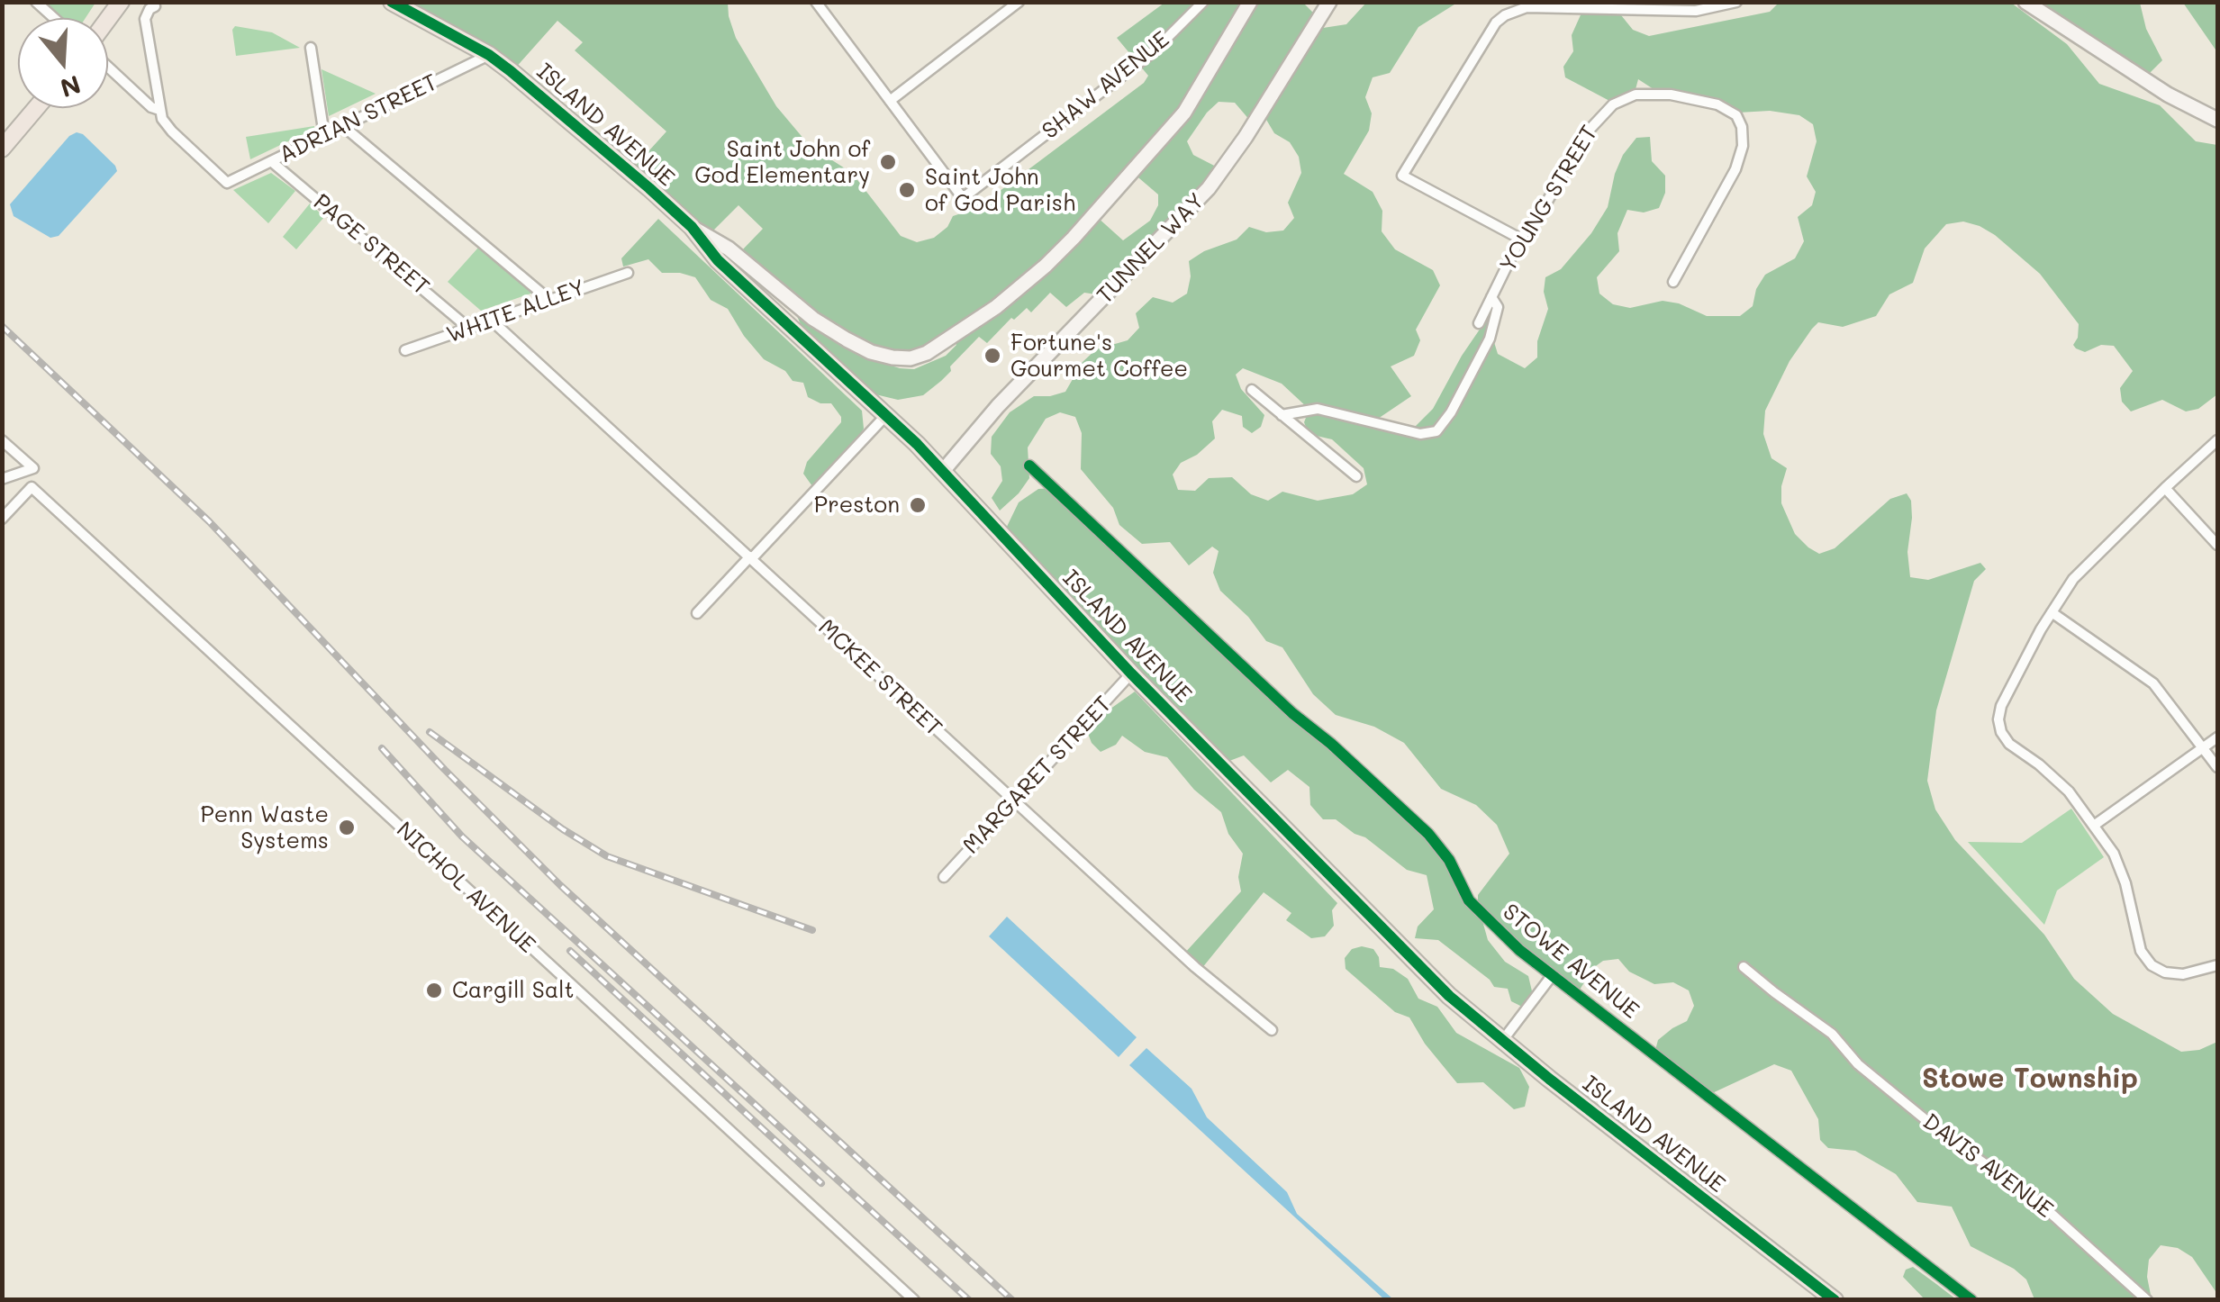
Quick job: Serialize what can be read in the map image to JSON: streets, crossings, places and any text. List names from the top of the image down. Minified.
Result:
{"streets":{"main road":["ISLAND AVENUE"],"street":["SHAW AVENUE","ADRIAN STREET","YOUNG STREET","PAGE STREET","TUNNEL WAY","WHITE ALLEY","MCKEE STREET","MARGARET STREET","NICHOL AVENUE","STOWE AVENUE","DAVIS AVENUE"]},"crossings":[["ADRIAN STREET","ISLAND AVENUE"],["ADRIAN STREET","PAGE STREET"],["ISLAND AVENUE","TUNNEL WAY"],["ISLAND AVENUE","MARGARET STREET"],["PAGE STREET","WHITE ALLEY"],["WHITE ALLEY","MCKEE STREET"],["MCKEE STREET","MARGARET STREET"]],"districts":["Stowe Township"],"places":["Saint John of God Elementary","Saint John of God Parish","Fortune's Gourmet Coffee","Preston","Penn Waste Systems","Cargill Salt"],"north":"bottom"}
